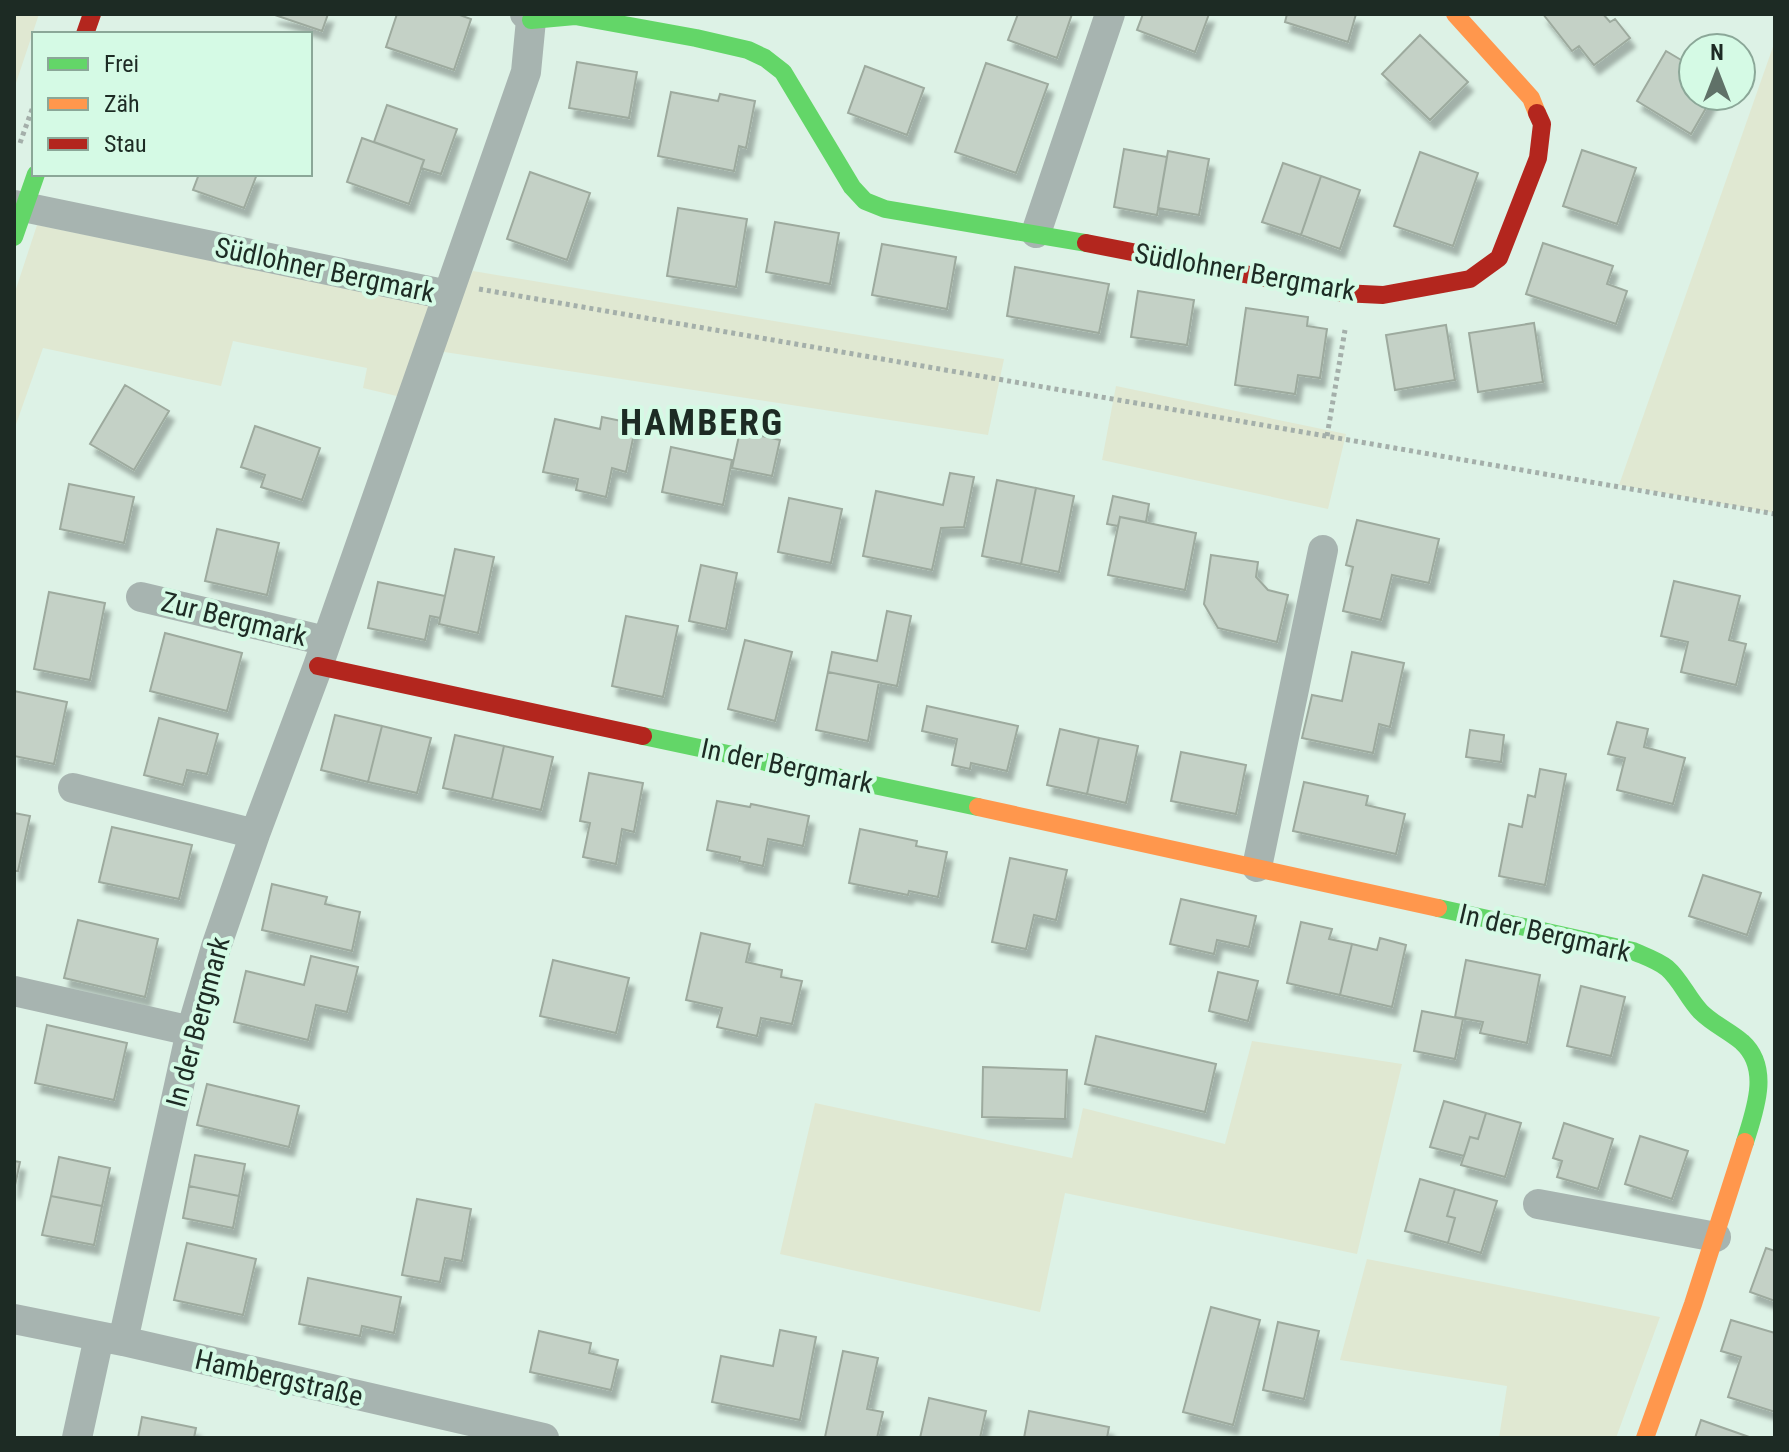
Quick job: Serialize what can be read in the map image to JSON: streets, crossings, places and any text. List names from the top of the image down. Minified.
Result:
{"streets":{"street":["Südlohner Bergmark","Zur Bergmark","In der Bergmark","Hambergstraße"]},"crossings":[["Südlohner Bergmark","In der Bergmark"],["Zur Bergmark","In der Bergmark"],["In der Bergmark","Hambergstraße"]],"districts":["HAMBERG"],"legend":["Frei","Zäh","Stau"],"north":"top"}
